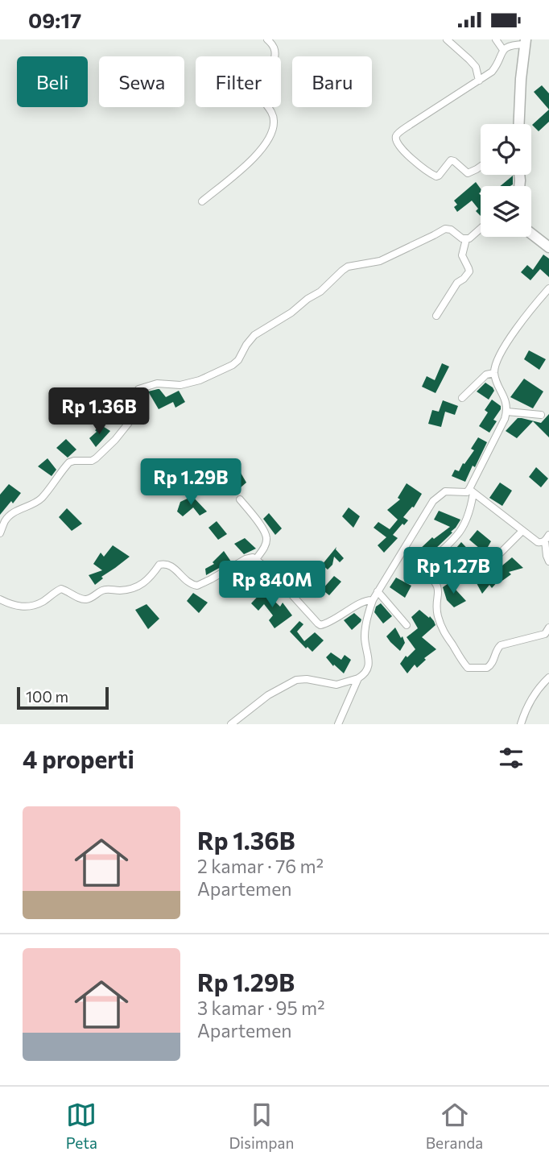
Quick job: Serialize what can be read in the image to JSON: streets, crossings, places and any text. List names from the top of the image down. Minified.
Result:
{"scale_bar":"100 m","page":{"status":"09:17","chip":["Beli","Sewa","Filter","Baru"],"price":["Rp 1.36B","Rp 1.29B","Rp 1.27B","Rp 840M"],"scale":"100 m","heading":"4 properti","list":[{"name":"Rp 1.36B","note":"2 kamar · 76 m² · Apartemen"},{"name":"Rp 1.29B","note":"3 kamar · 95 m² · Apartemen"}],"tabs":["Peta","Disimpan","Beranda"]}}
